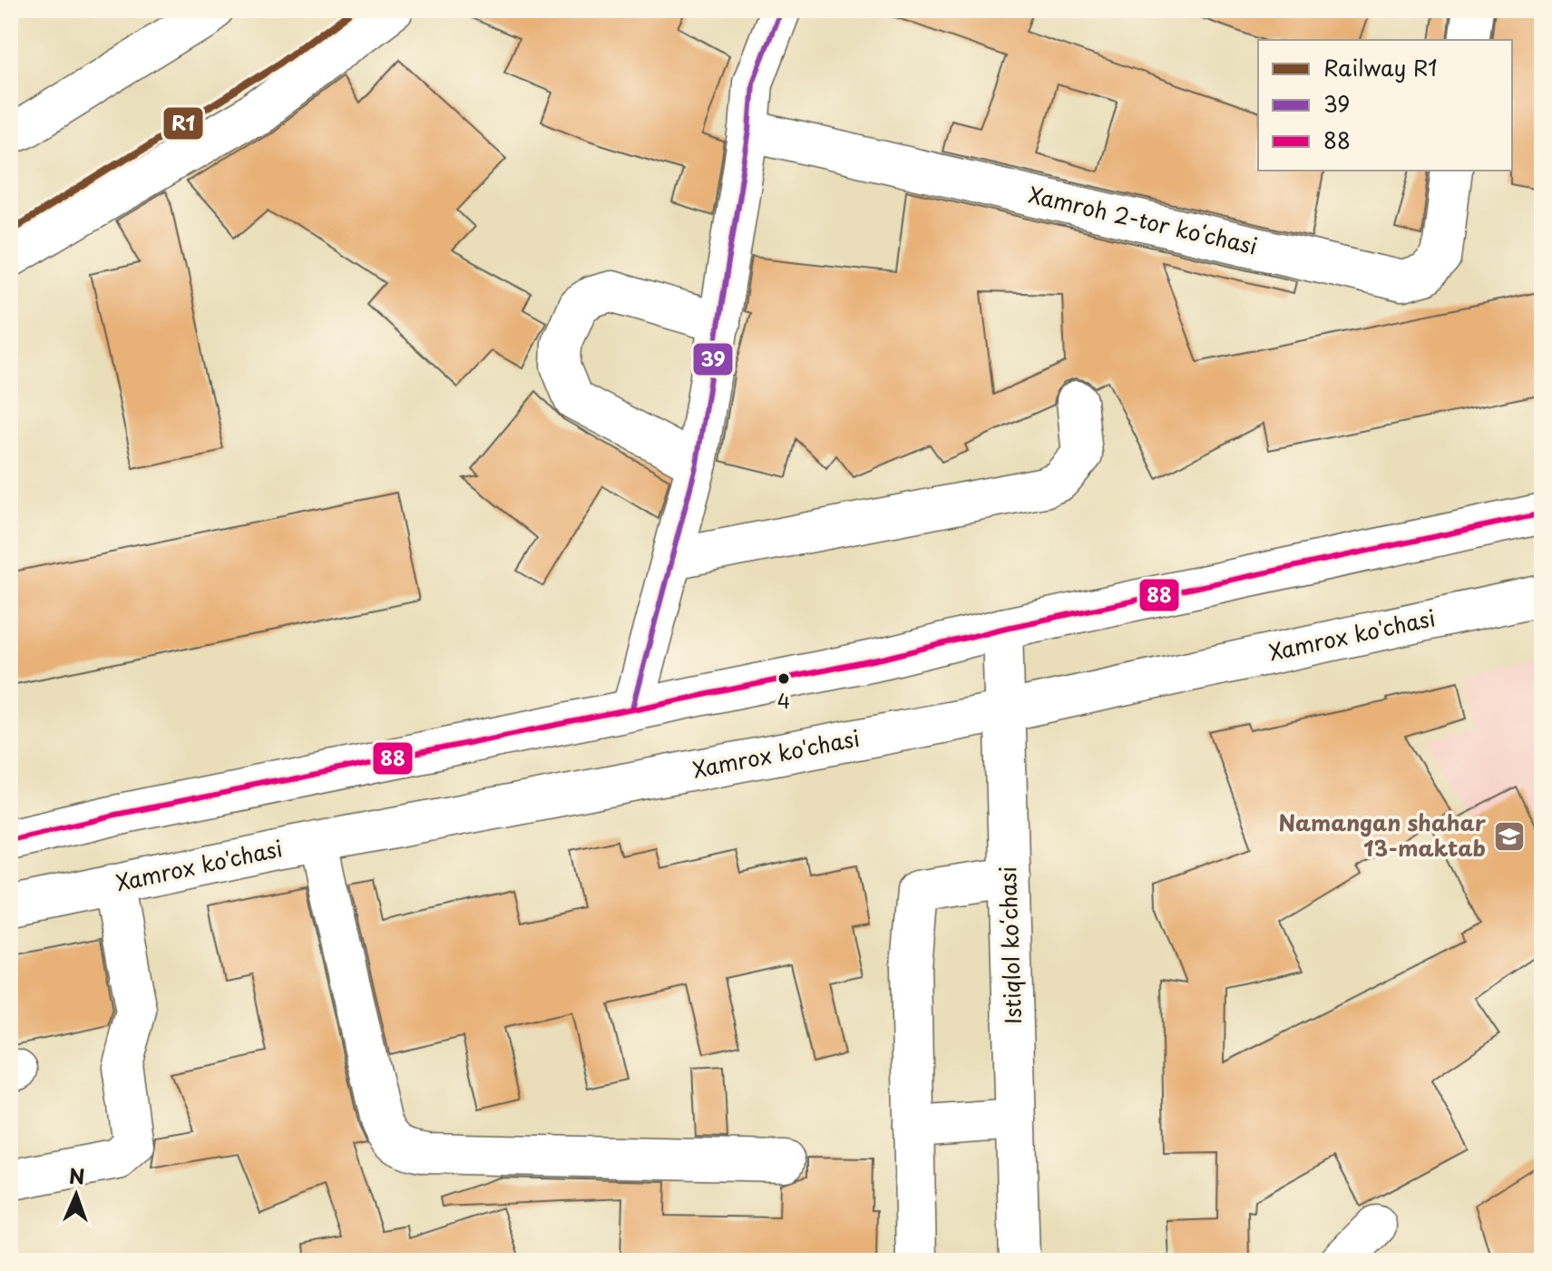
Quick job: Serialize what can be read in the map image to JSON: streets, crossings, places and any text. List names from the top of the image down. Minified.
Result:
{"streets":{"street":["Xamroh 2-tor koʻchasi","Xamrox ko'chasi","Istiqlol koʻchasi"]},"crossings":[["Xamrox ko'chasi","Istiqlol koʻchasi"]],"places":{"other":["4"],"school or university":["Namangan shahar 13-maktab"]},"lines":["rail line R1","transit line 39","transit line 88"],"legend":["Railway R1","39","88"],"north":"top"}
